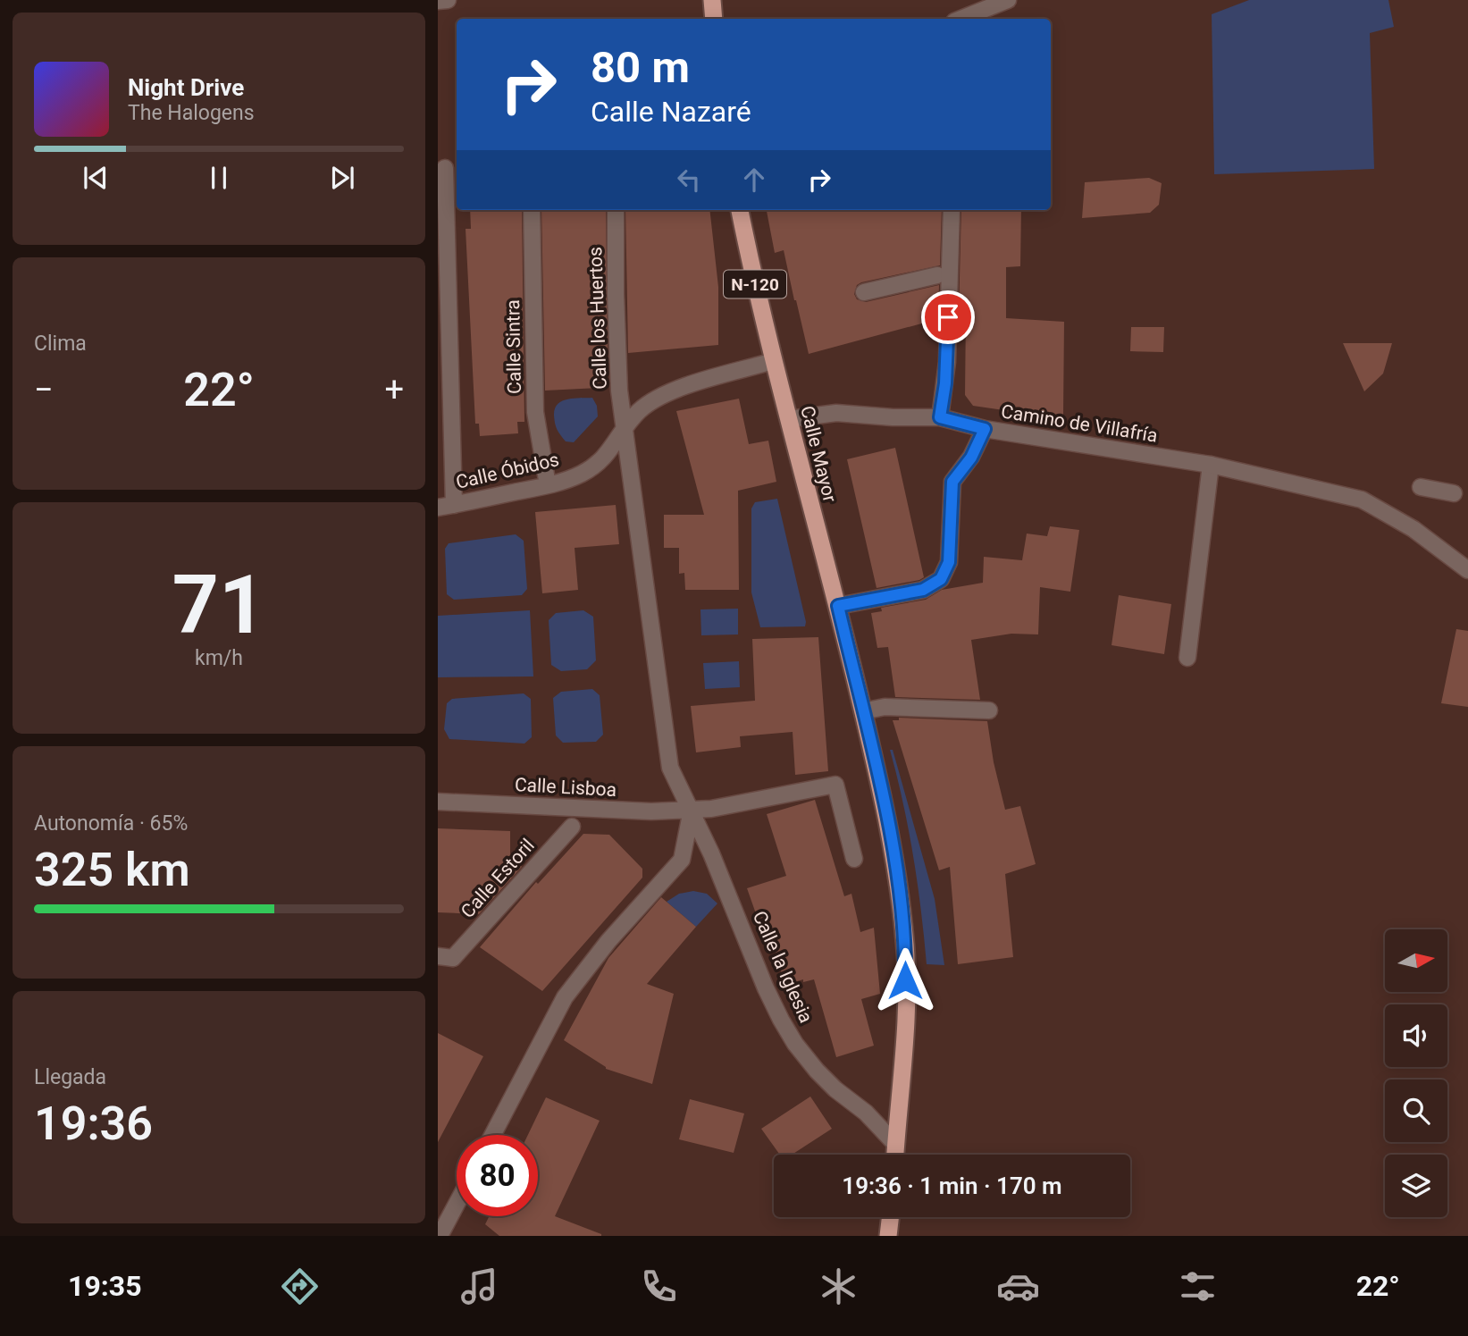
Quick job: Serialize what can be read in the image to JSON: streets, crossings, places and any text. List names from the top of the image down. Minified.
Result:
{"streets":{"highway":["N-120","Calle Mayor"],"street":["Calle los Huertos","Calle Sintra","Camino de Villafría","Calle Óbidos","Calle Lisboa","Calle Estoril","Calle la Iglesia"]},"crossings":[["N-120","Calle Mayor"],["N-120","Calle la Iglesia"],["Calle los Huertos","Calle Óbidos"],["Calle los Huertos","Calle la Iglesia"],["Calle Sintra","Calle Óbidos"],["Camino de Villafría","Calle Mayor"],["Calle Mayor","Calle Óbidos"],["Calle Mayor","Calle la Iglesia"],["Calle Óbidos","Calle la Iglesia"],["Calle Lisboa","Calle la Iglesia"]],"north":"right","page":{"turn":["80 m","Calle Nazaré"],"song":["Night Drive","The Halogens"],"tile":["Clima",["71","km/h"],["Autonomía · 65%","325 km"],["Llegada","19:36"]],"heat":["−","22°","+"],"limit":"80","trip":"19:36 · 1 min · 170 m","tabs":["19:35","22°"]}}
